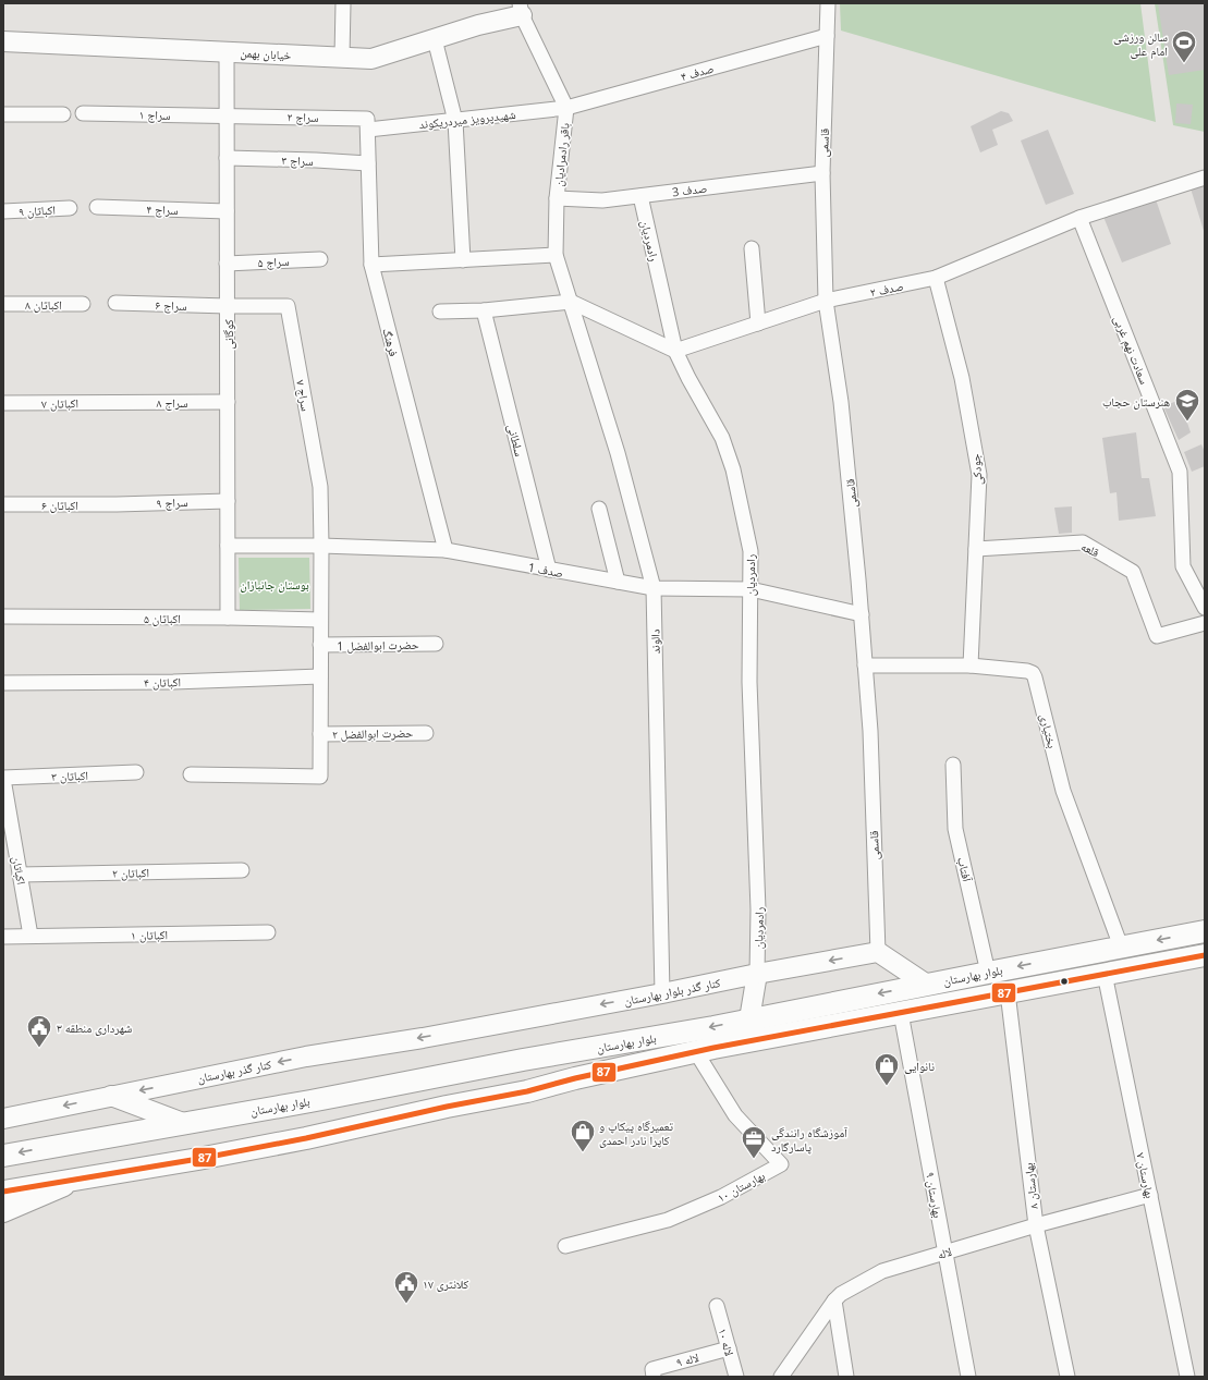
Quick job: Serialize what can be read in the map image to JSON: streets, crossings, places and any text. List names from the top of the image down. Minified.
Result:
{"streets":{"main road":["خیابان بهمن","بلوار بهارستان","کنار گذر بلوار بهارستان","کنار گذر بهارستان"],"street":["صدف ۴","سراج ۱","سراج ۲","شهیدپرویز میردریکوند","قاسمی","باقر رادمرادیان","سراج ۳","صدف 3","سراج ۴","اکباتان ۹","رادمردیان","سراج ۵","صدف ۲","اکباتان ۸","سراج ۶","کوگانی","فرهنگ","سعادت نهم غربی","سراج ۷","سراج ۸","اکباتان ۷","سلطانی","جودکی","سراج ۹","اکباتان ۶","قلعه","صدف 1","اکباتان ۵","دالوند","حضرت ابوالفضل 1","اکباتان ۴","بختیاری","حضرت ابوالفضل ۲","اکباتان ۳","آفتاب","اکباتان","اکباتان ۲","اکباتان ۱","بهارستان ۷","بهارستان ۱۰","بهارستان ۸","بهارستان ۹","لاله","لاله ۱۰","لاله ۹"]},"crossings":[["خیابان بهمن","باقر رادمرادیان"],["خیابان بهمن","کوگانی"],["صدف ۴","شهیدپرویز میردریکوند"],["صدف ۴","قاسمی"],["صدف ۴","باقر رادمرادیان"],["سراج ۱","سراج ۲"],["سراج ۱","کوگانی"],["سراج ۲","شهیدپرویز میردریکوند"],["سراج ۲","کوگانی"],["سراج ۲","فرهنگ"],["شهیدپرویز میردریکوند","باقر رادمرادیان"],["شهیدپرویز میردریکوند","فرهنگ"],["قاسمی","صدف 3"],["قاسمی","صدف ۲"],["قاسمی","صدف 1"],["قاسمی","بختیاری"],["قاسمی","کنار گذر بلوار بهارستان"],["باقر رادمرادیان","صدف 3"],["باقر رادمرادیان","دالوند"],["سراج ۳","کوگانی"],["سراج ۳","فرهنگ"],["صدف 3","رادمردیان"],["سراج ۴","کوگانی"],["رادمردیان","صدف ۲"],["رادمردیان","صدف 1"],["رادمردیان","کنار گذر بلوار بهارستان"],["سراج ۵","کوگانی"],["صدف ۲","سعادت نهم غربی"],["صدف ۲","جودکی"],["سراج ۶","کوگانی"],["سراج ۶","سراج ۷"],["کوگانی","سراج ۷"],["کوگانی","سراج ۸"],["کوگانی","سراج ۹"],["کوگانی","صدف 1"],["کوگانی","اکباتان ۵"],["فرهنگ","صدف 1"],["سراج ۷","صدف 1"],["سراج ۸","اکباتان ۷"],["سلطانی","صدف 1"],["جودکی","قلعه"],["جودکی","بختیاری"],["سراج ۹","اکباتان ۶"],["صدف 1","دالوند"],["دالوند","کنار گذر بلوار بهارستان"],["بختیاری","بلوار بهارستان"],["اکباتان ۳","اکباتان"],["آفتاب","بلوار بهارستان"],["اکباتان","اکباتان ۲"],["اکباتان","اکباتان ۱"],["بلوار بهارستان","بهارستان ۷"],["بلوار بهارستان","بهارستان ۱۰"],["بلوار بهارستان","بهارستان ۸"],["بلوار بهارستان","بهارستان ۹"],["کنار گذر بلوار بهارستان","کنار گذر بهارستان"],["بهارستان ۷","لاله"],["بهارستان ۸","لاله"],["بهارستان ۹","لاله"],["لاله ۱۰","لاله ۹"]],"one_way":["کنار گذر بلوار بهارستان","کنار گذر بهارستان"],"parks":["بوستان جانبازان"],"places":{"sports":["سالن ورزشی امام علی"],"school or university":["هنرستان حجاب"],"public building":["شهرداری منطقه ۳","کلانتری ۱۷"],"shop":["نانوایی","تعمیرگاه پیکاپ و کاپرا نادر احمدی"],"office":["آموزشگاه رانندگی پاسارگارد"]},"lines":["transit line 87"]}
